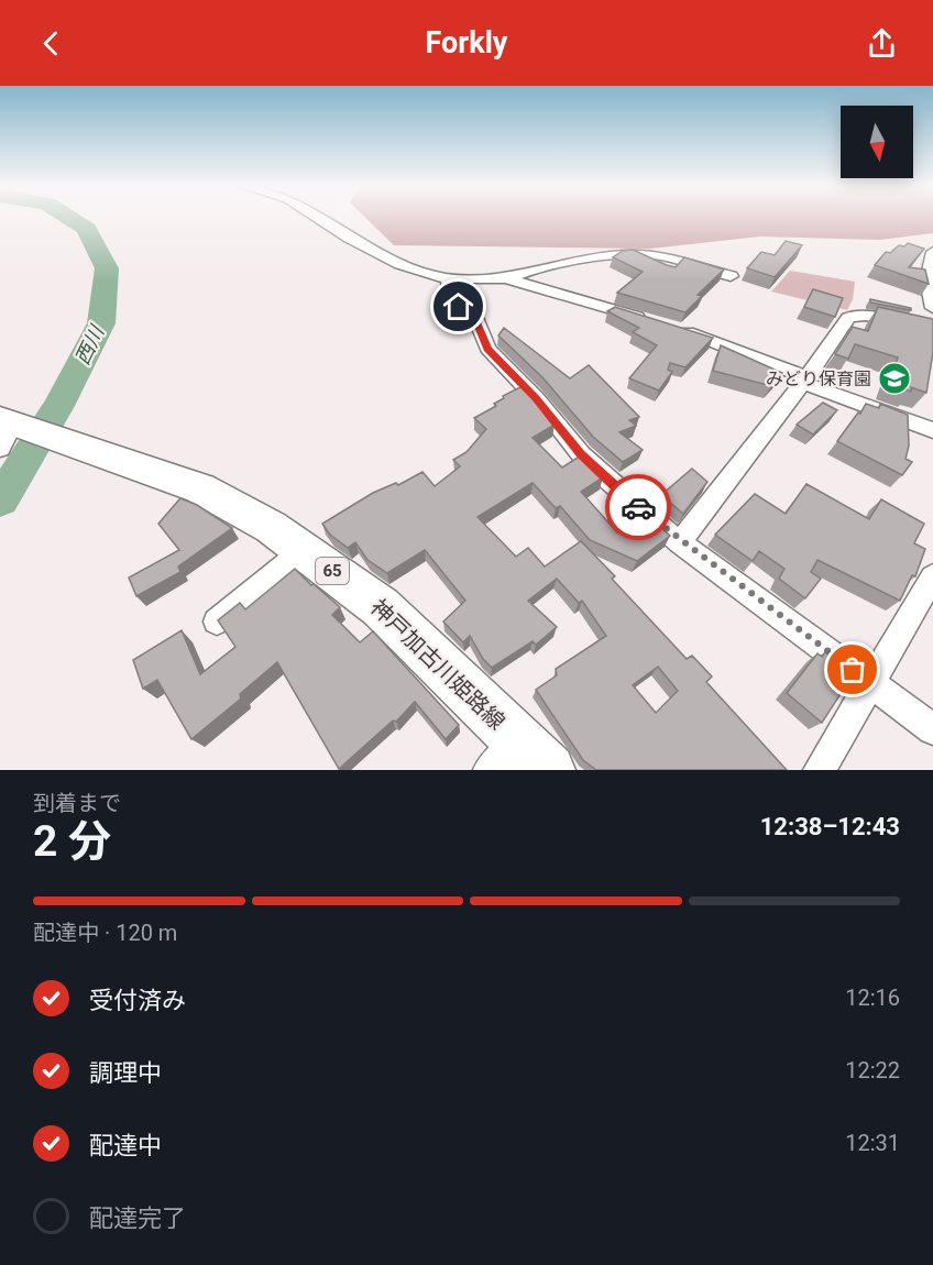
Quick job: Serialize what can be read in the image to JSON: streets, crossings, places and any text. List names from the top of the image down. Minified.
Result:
{"streets":{"main road":["65","神戸加古川姫路線"]},"water":["西川"],"places":{"school or university":["みどり保育園"]},"north":"bottom","page":{"header":"Forkly","heading":["2 分","到着まで","12:38–12:43"],"bar":"配達中 · 120 m","list":[["受付済み","12:16"],["調理中","12:22"],["配達中","12:31"],"配達完了"]}}
